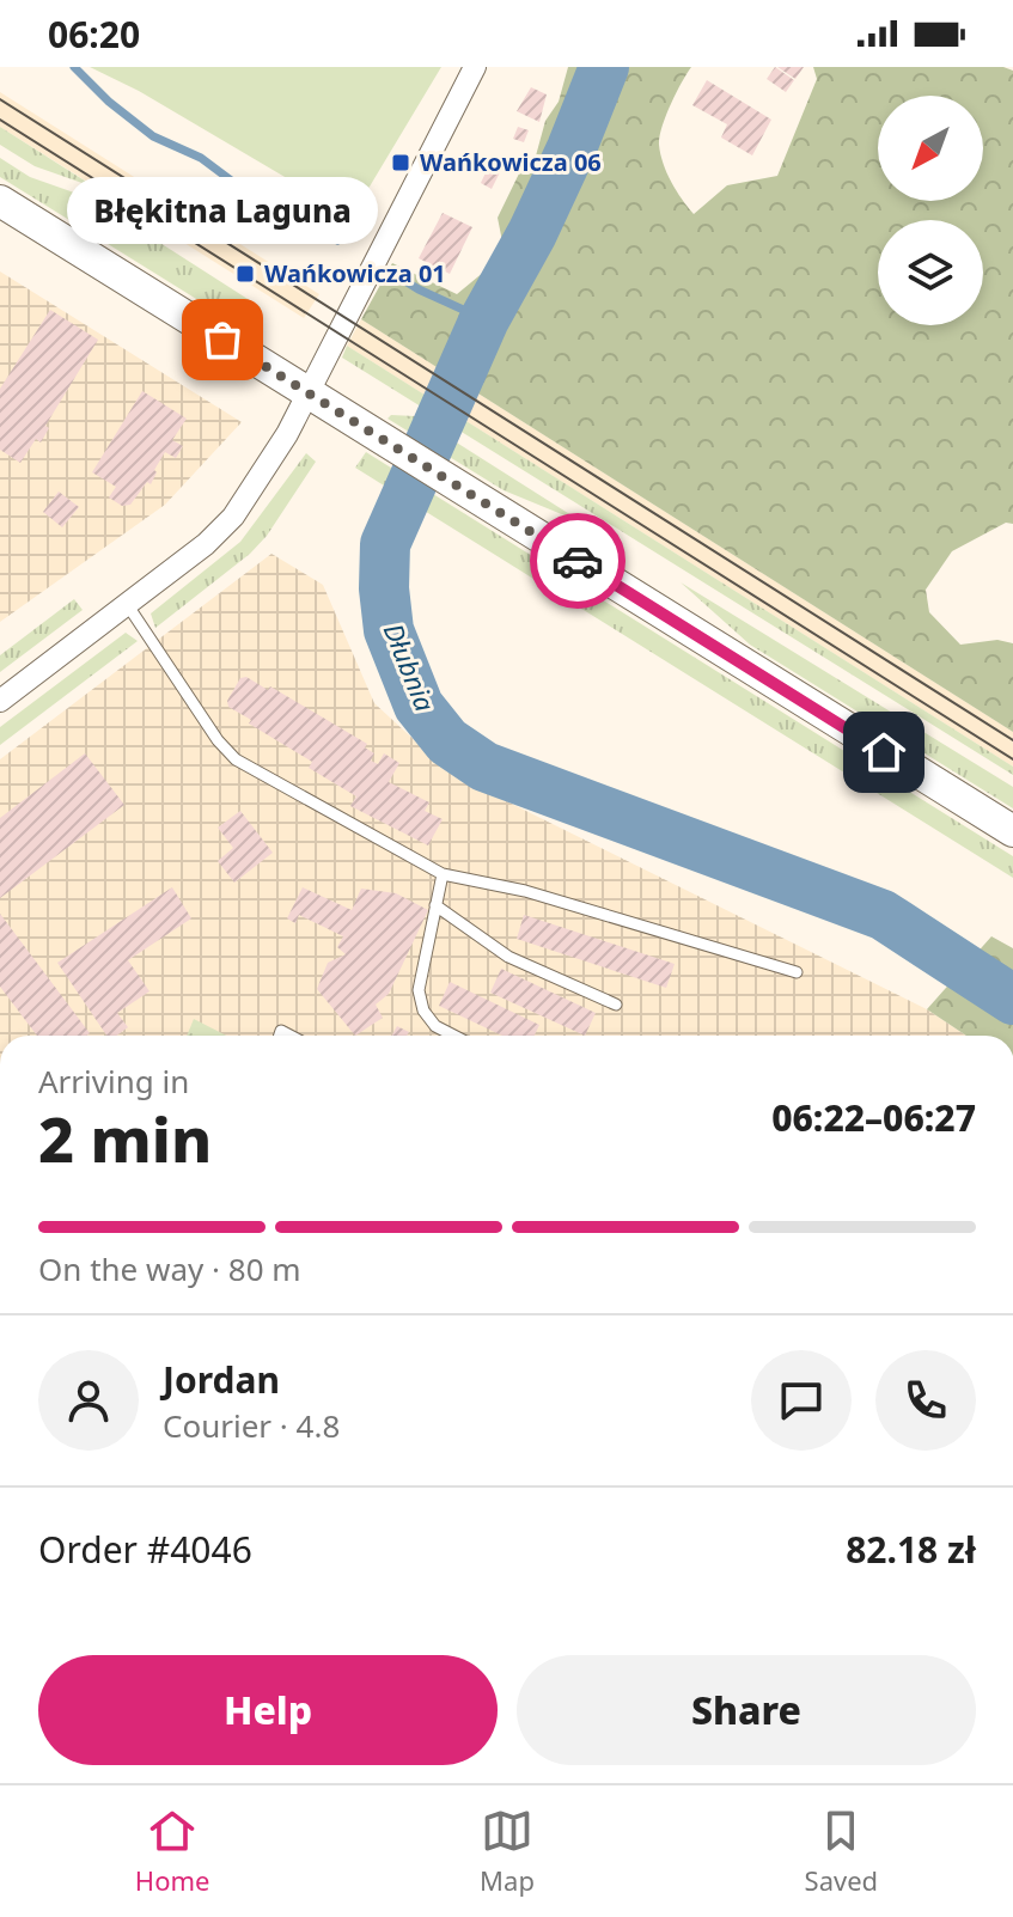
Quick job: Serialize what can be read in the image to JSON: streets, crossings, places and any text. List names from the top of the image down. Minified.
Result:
{"water":["Dłubnia"],"places":{"transit":["Wańkowicza 06","Wańkowicza 01"],"other":["Błękitna Laguna"]},"north":"bottom left","page":{"status":"06:20","bubble":"Błękitna Laguna","heading":["2 min","Arriving in","06:22–06:27"],"panel":["Jordan","Courier · 4.8","Order #4046","82.18 zł"],"bar":"On the way · 80 m","buttons":["Help","Share"],"tabs":["Home","Map","Saved"]}}
